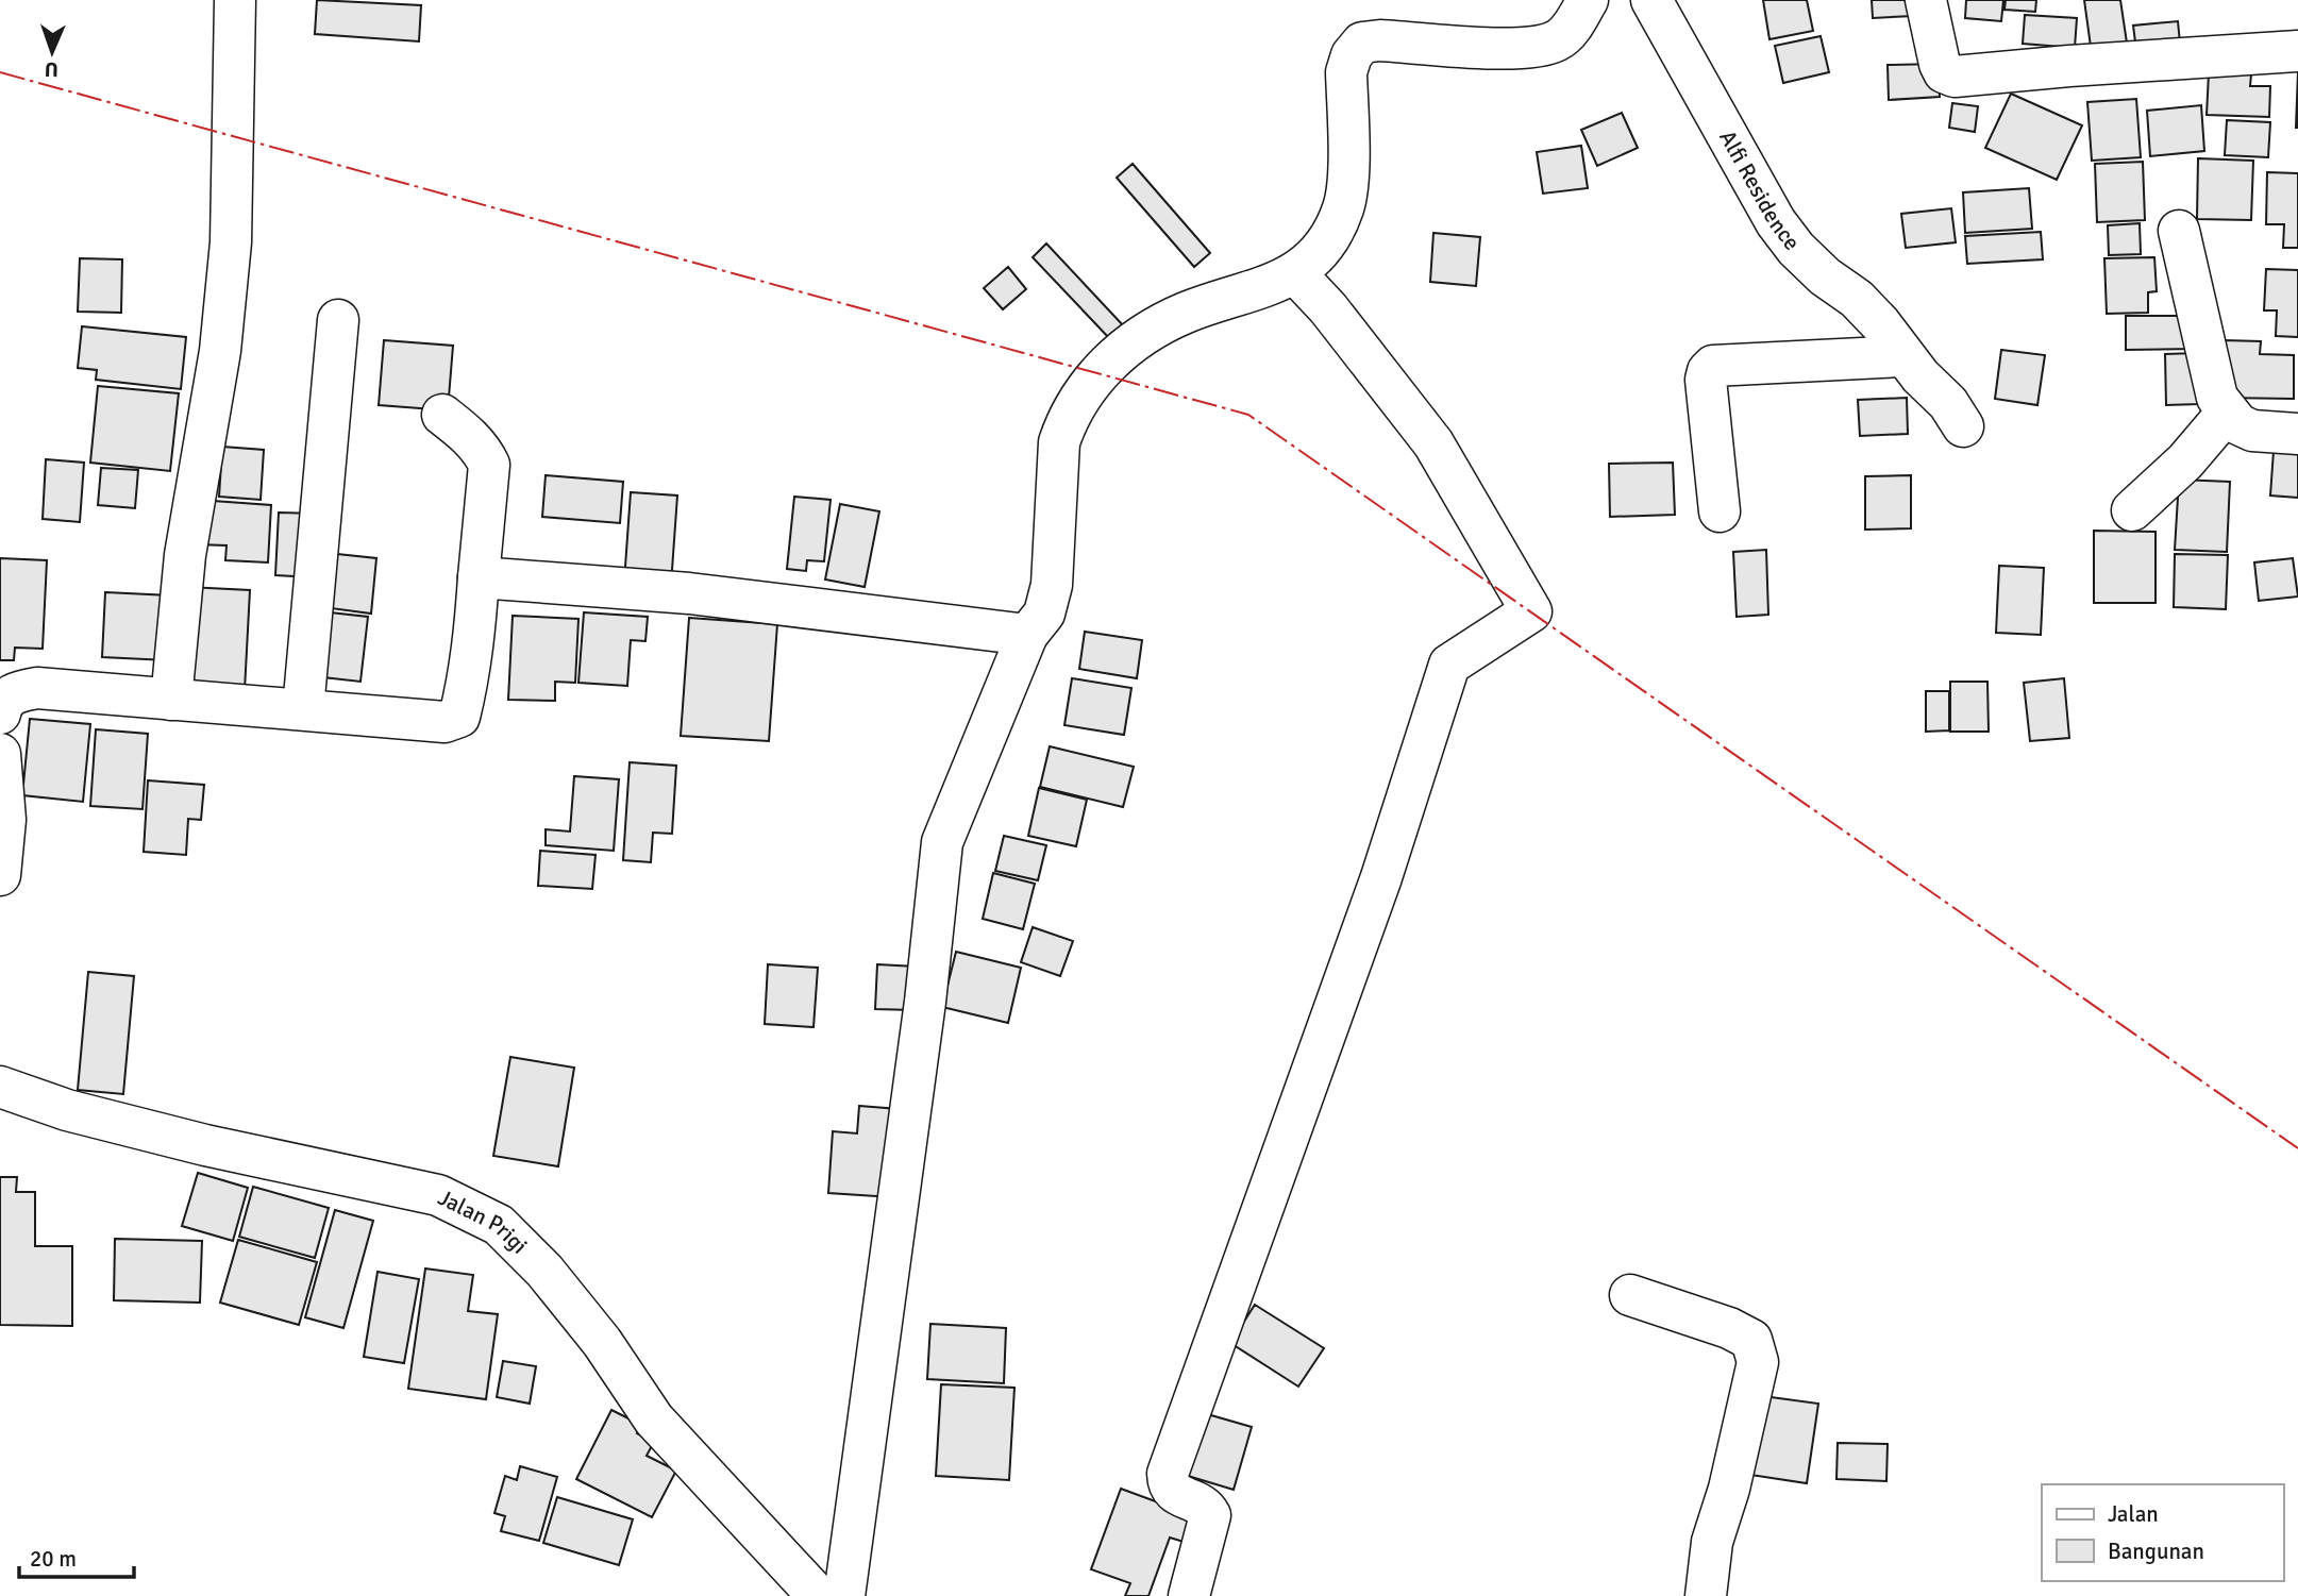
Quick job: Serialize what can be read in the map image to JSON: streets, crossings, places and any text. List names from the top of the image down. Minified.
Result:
{"streets":{"street":["Alfi Residence","Jalan Prigi"]},"legend":["Jalan","Bangunan"],"scale_bar":"20 m","north":"bottom"}
